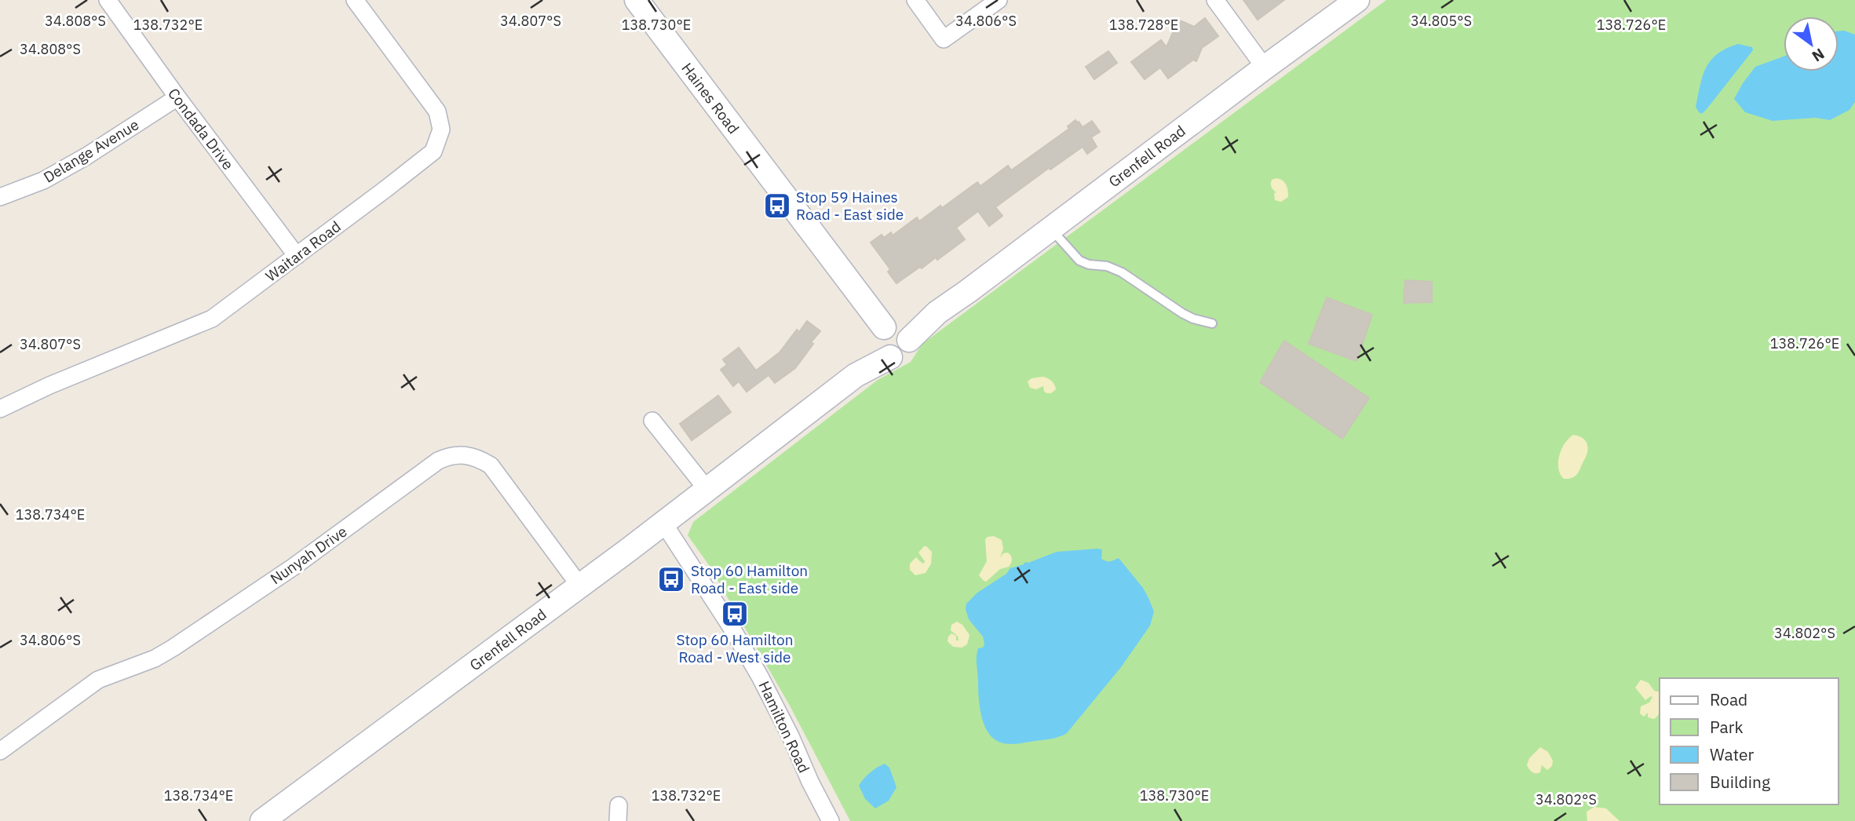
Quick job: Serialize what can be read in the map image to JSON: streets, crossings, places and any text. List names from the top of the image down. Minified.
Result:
{"streets":{"main road":["Haines Road","Grenfell Road"],"street":["Condada Drive","Delange Avenue","Waitara Road","Nunyah Drive","Hamilton Road"]},"crossings":[["Haines Road","Grenfell Road"],["Condada Drive","Delange Avenue"],["Condada Drive","Waitara Road"],["Grenfell Road","Nunyah Drive"],["Grenfell Road","Hamilton Road"]],"places":{"bus stop":["Stop 59 Haines Road - East side","Stop 60 Hamilton Road - East side","Stop 60 Hamilton Road - West side"]},"legend":["Road","Park","Water","Building"],"north":"bottom right","coordinates":["34.805°S","34.808°S","34.807°S","34.806°S","138.732°E","138.730°E","138.728°E","138.726°E","138.734°E","34.802°S"]}
